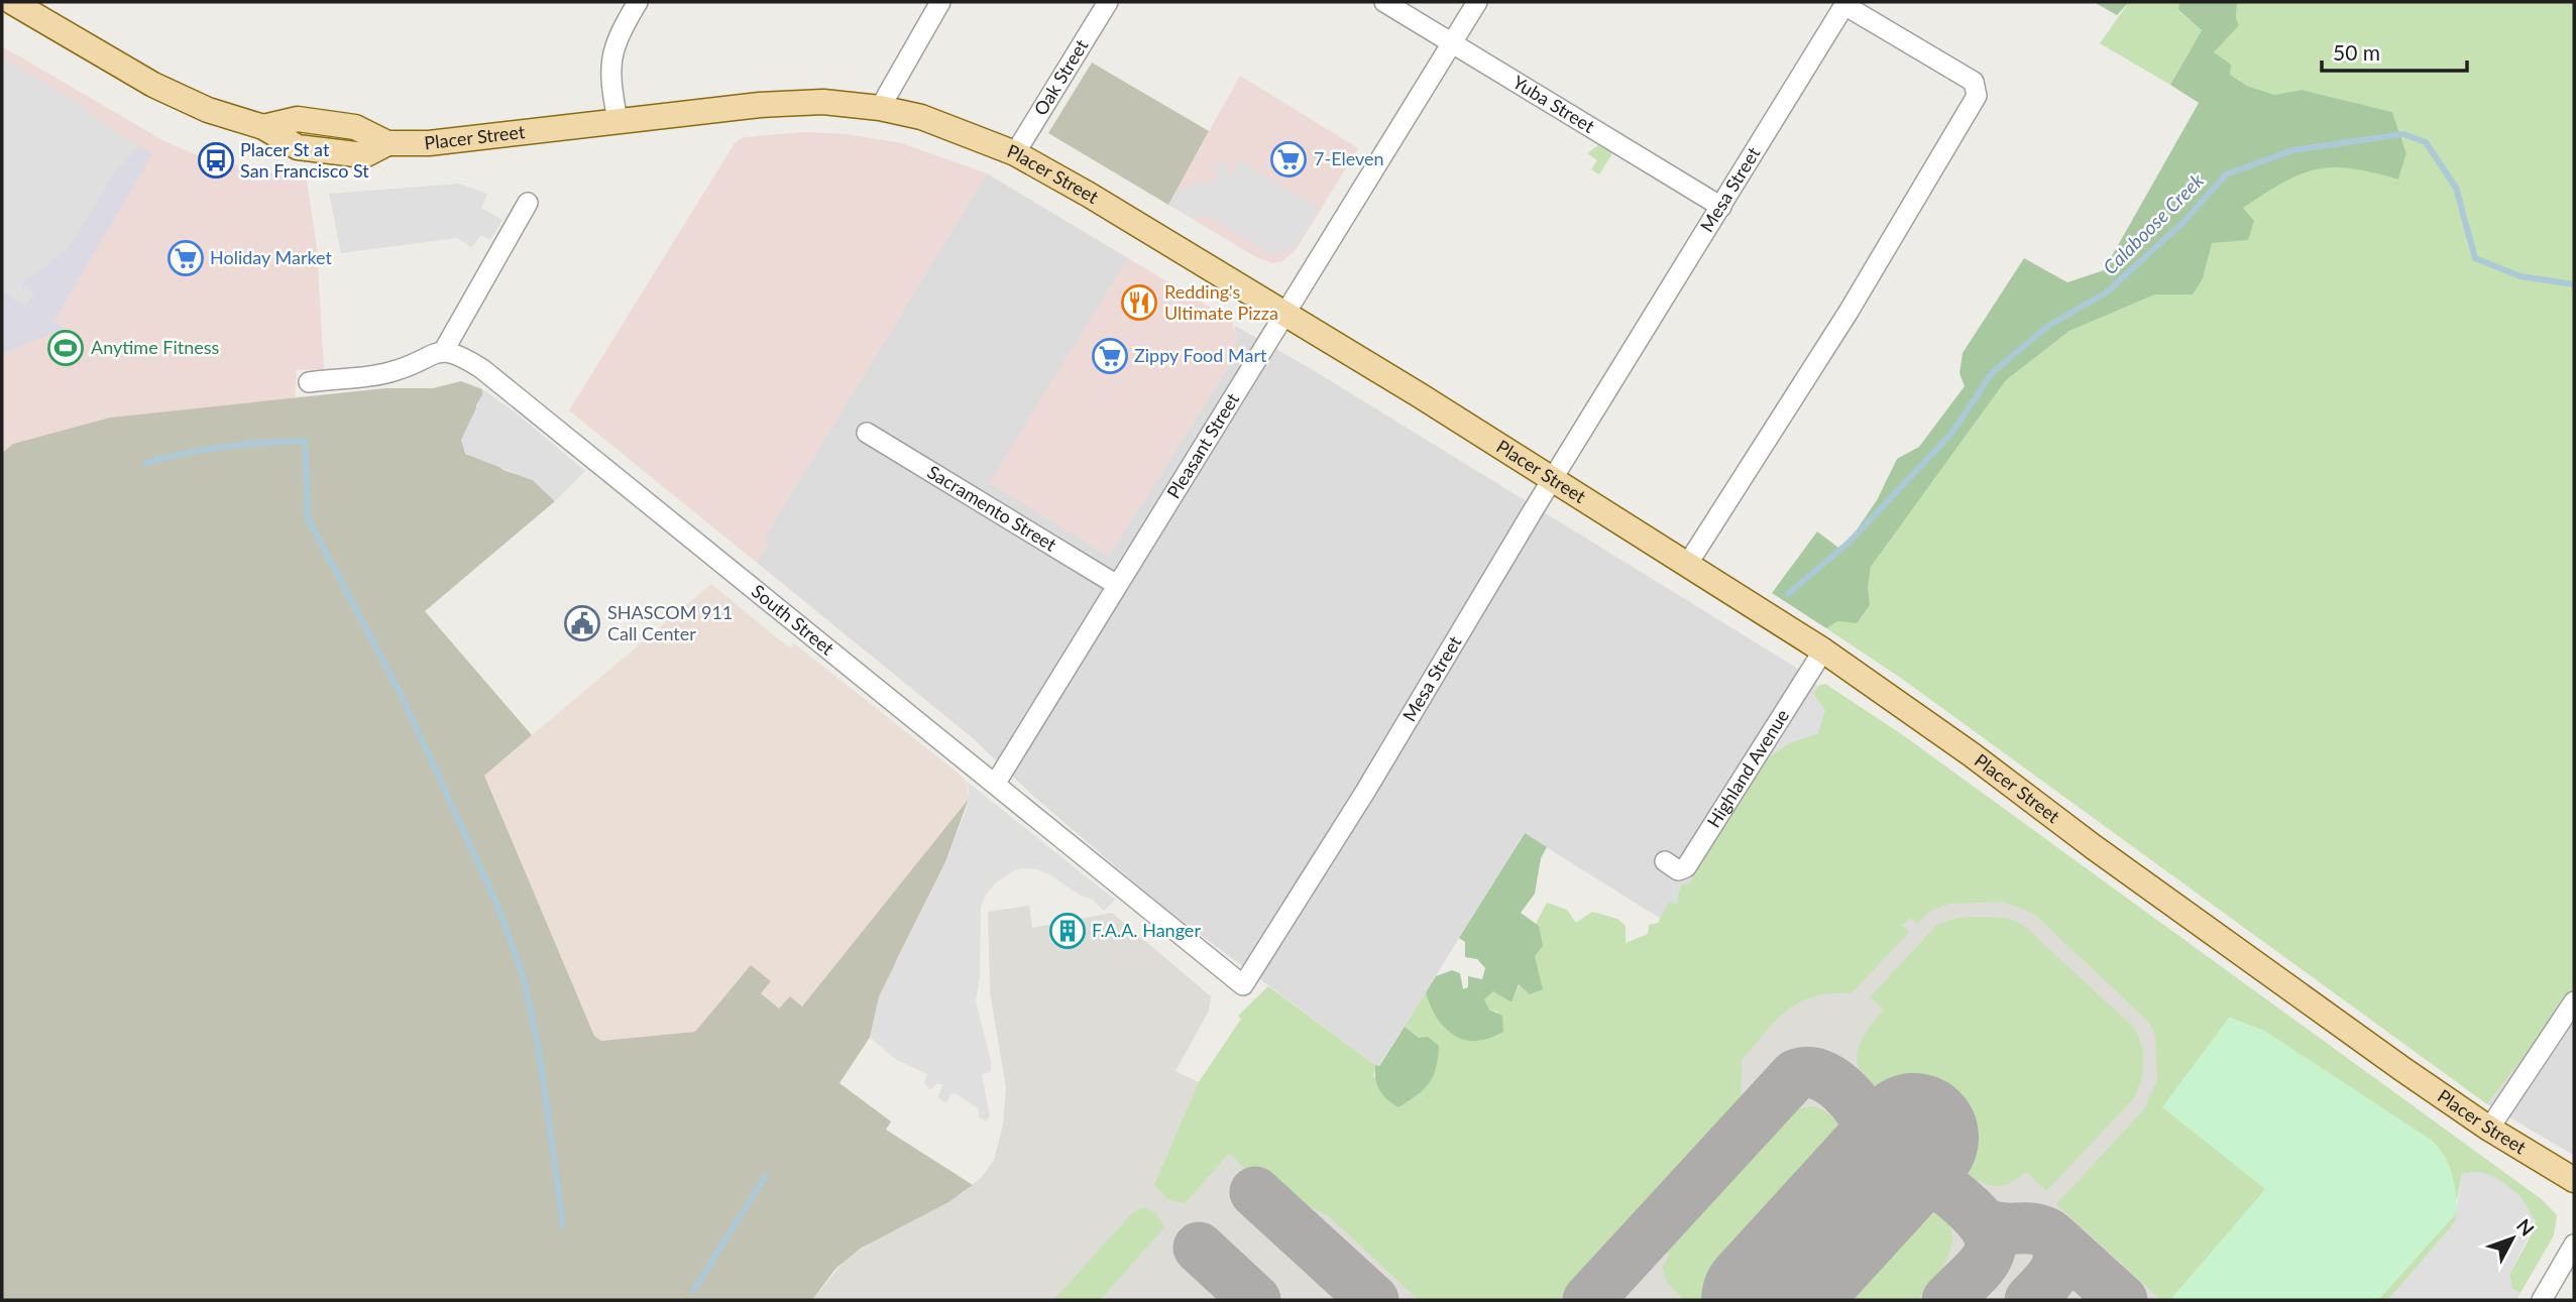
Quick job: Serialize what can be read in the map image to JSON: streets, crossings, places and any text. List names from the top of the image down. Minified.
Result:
{"streets":{"main road":["Placer Street"],"street":["Oak Street","Yuba Street","Mesa Street","Pleasant Street","Sacramento Street","South Street","Highland Avenue"]},"crossings":[["Oak Street","Placer Street"],["Yuba Street","Mesa Street"],["Yuba Street","Pleasant Street"],["Placer Street","Mesa Street"],["Placer Street","Pleasant Street"],["Placer Street","Highland Avenue"],["Mesa Street","South Street"],["Pleasant Street","Sacramento Street"],["Pleasant Street","South Street"]],"water":["Calaboose Creek"],"places":{"supermarket":["7-Eleven","Holiday Market","Zippy Food Mart"],"bus stop":["Placer St at San Francisco St"],"restaurant":["Redding's Ultimate Pizza"],"sports":["Anytime Fitness"],"public building":["SHASCOM 911 Call Center"],"building":["F.A.A. Hanger"]},"scale_bar":"50 m","north":"top right"}
